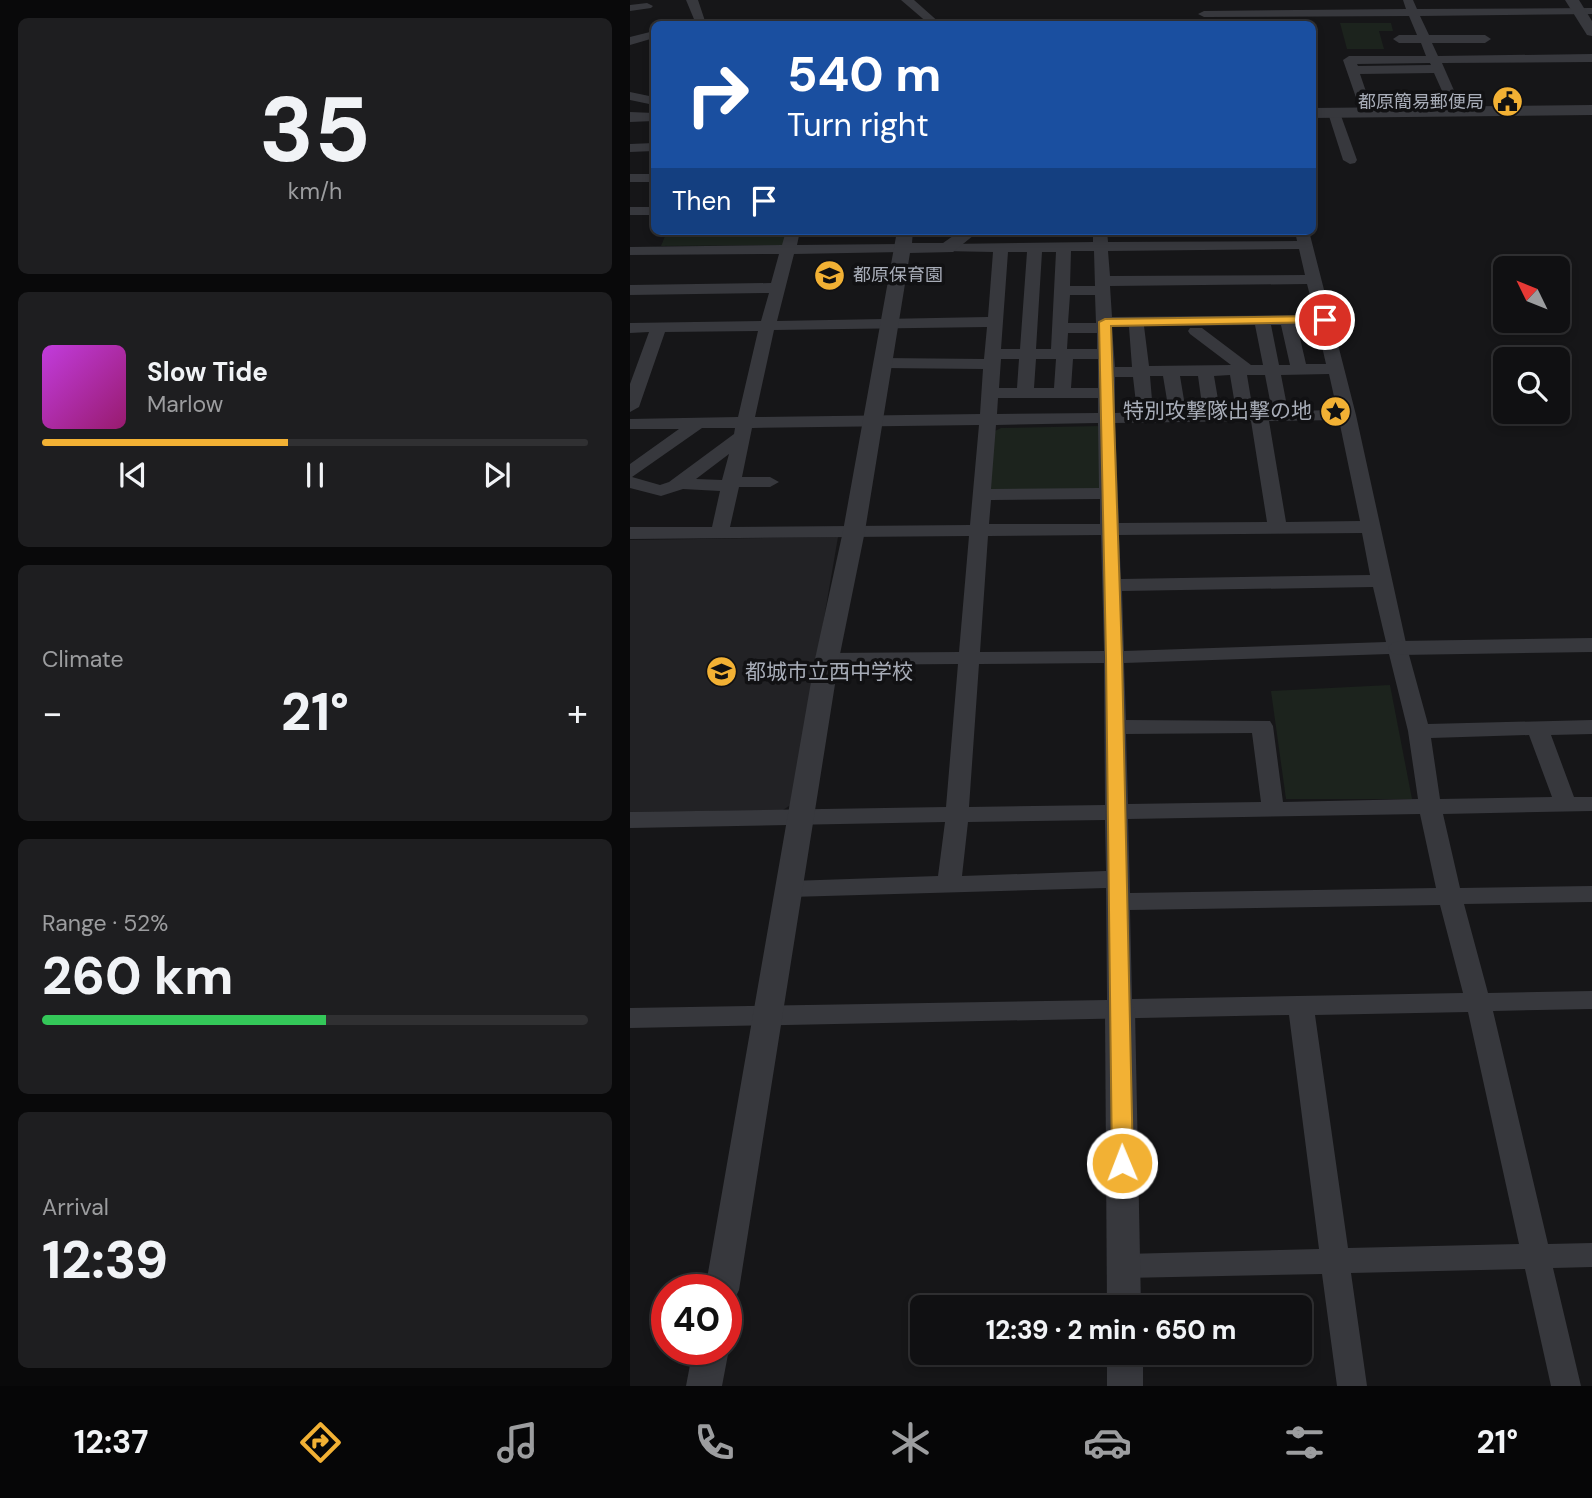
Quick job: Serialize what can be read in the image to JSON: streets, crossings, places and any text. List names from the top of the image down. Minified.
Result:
{"places":{"public building":["都原簡易郵便局"],"school or university":["都原保育園","都城市立西中学校"],"place":["特別攻撃隊出撃の地"]},"north":"top left","page":{"tile":[["35","km/h"],"Climate",["Range · 52%","260 km"],["Arrival","12:39"]],"turn":["540 m","Turn right"],"then":"Then","song":["Slow Tide","Marlow"],"heat":["−","21°","+"],"limit":"40","trip":"12:39 · 2 min · 650 m","tabs":["12:37","21°"]}}
